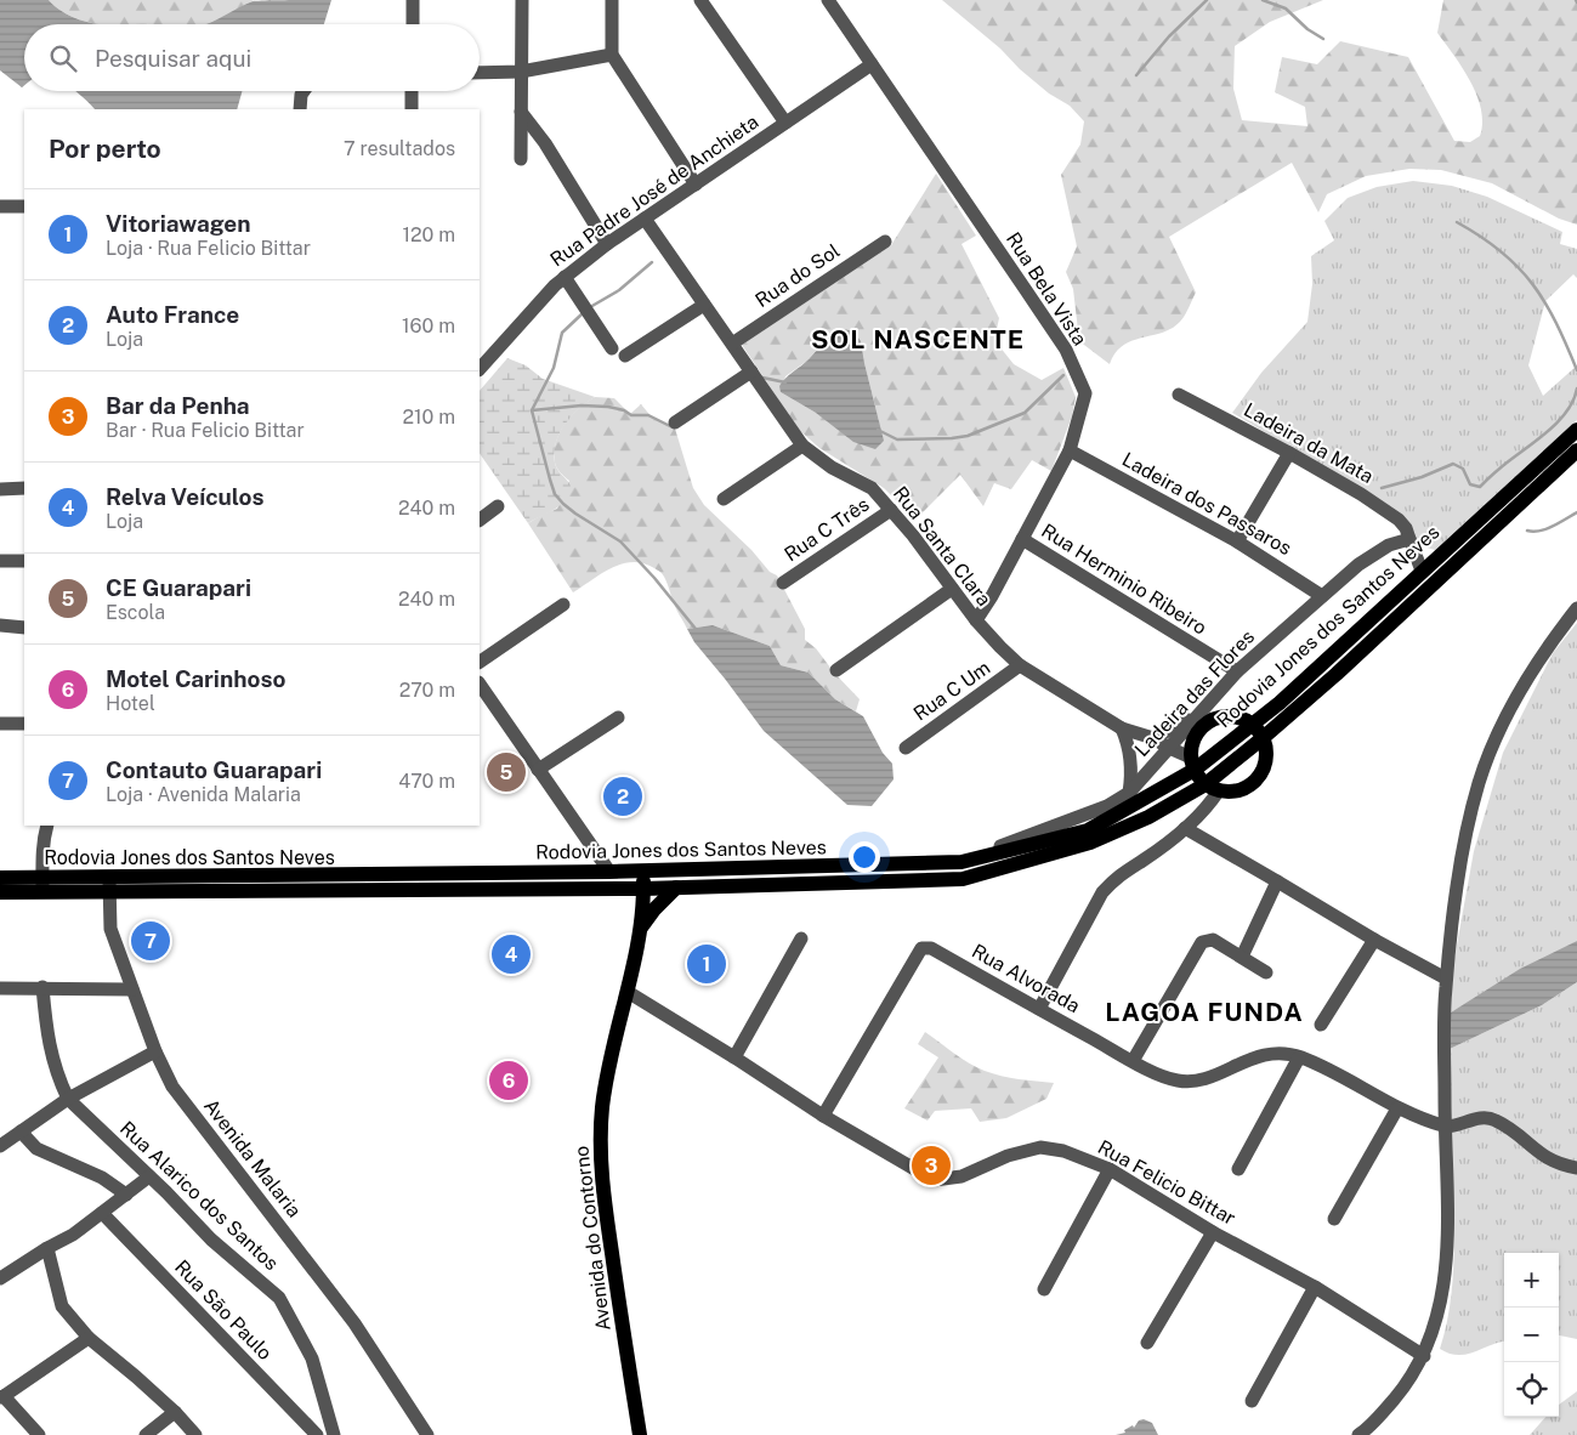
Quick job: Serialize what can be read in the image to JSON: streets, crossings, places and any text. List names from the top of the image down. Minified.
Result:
{"streets":{"main road":["Rodovia Jones dos Santos Neves","Avenida do Contorno"],"street":["Rua Padre José de Anchieta","Rua do Sol","Rua Bela Vista","Ladeira da Mata","Ladeira dos Passaros","Rua C Três","Rua Santa Clara","Rua Herminio Ribeiro","Rua C Um","Ladeira das Flores","Rua Alvorada","Avenida Malaria","Rua Felicio Bittar","Rua Alarico dos Santos","Rua São Paulo"]},"crossings":[["Rua Padre José de Anchieta","Rua Bela Vista"],["Rua Padre José de Anchieta","Rua Santa Clara"],["Rua do Sol","Rua Santa Clara"],["Rua Bela Vista","Ladeira dos Passaros"],["Rua Bela Vista","Rua Santa Clara"],["Rua Bela Vista","Rua Herminio Ribeiro"],["Ladeira da Mata","Ladeira das Flores"],["Ladeira dos Passaros","Ladeira das Flores"],["Rua C Três","Rua Santa Clara"],["Rua Santa Clara","Rodovia Jones dos Santos Neves"],["Rua Santa Clara","Rua C Um"],["Rua Santa Clara","Ladeira das Flores"],["Rua Herminio Ribeiro","Ladeira das Flores"],["Rodovia Jones dos Santos Neves","Ladeira das Flores"],["Rodovia Jones dos Santos Neves","Avenida Malaria"],["Rodovia Jones dos Santos Neves","Avenida do Contorno"],["Rua Alvorada","Rua Felicio Bittar"],["Rua Felicio Bittar","Avenida do Contorno"]],"districts":["SOL NASCENTE","LAGOA FUNDA"],"page":{"search":"Pesquisar aqui","heading":["Por perto","7 resultados"],"list":[{"mark":"1","name":"Vitoriawagen","note":"Loja · Rua Felicio Bittar","value":"120 m"},{"mark":"2","name":"Auto France","note":"Loja","value":"160 m"},{"mark":"3","name":"Bar da Penha","note":"Bar · Rua Felicio Bittar","value":"210 m"},{"mark":"4","name":"Relva Veículos","note":"Loja","value":"240 m"},{"mark":"5","name":"CE Guarapari","note":"Escola","value":"240 m"},{"mark":"6","name":"Motel Carinhoso","note":"Hotel","value":"270 m"},{"mark":"7","name":"Contauto Guarapari","note":"Loja · Avenida Malaria","value":"470 m"}],"pins":["5","2","7","4","1","6","3"],"map_buttons":["+","−"]}}
